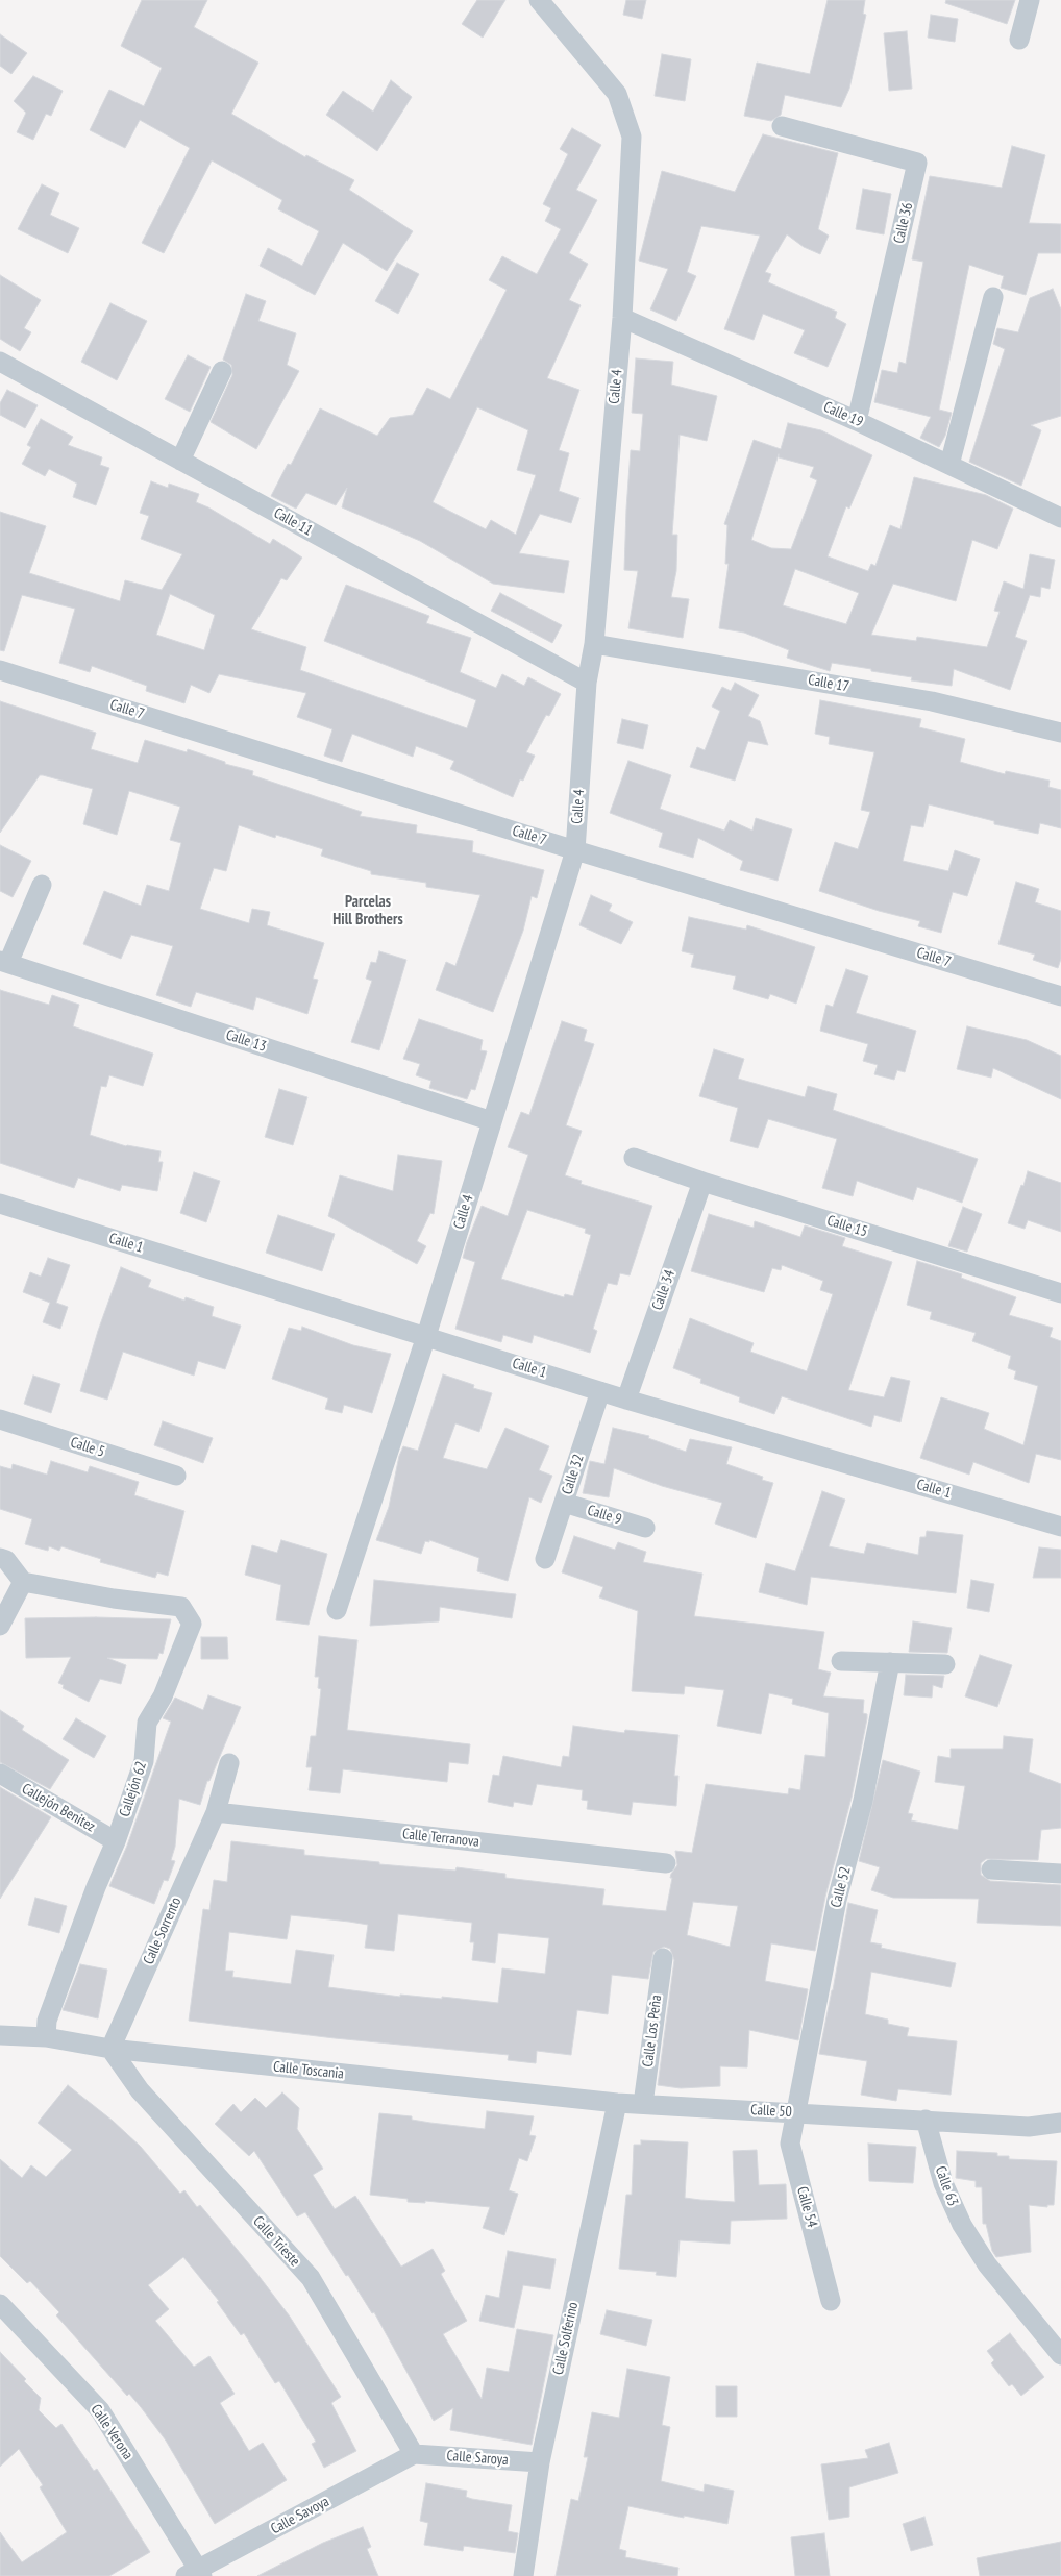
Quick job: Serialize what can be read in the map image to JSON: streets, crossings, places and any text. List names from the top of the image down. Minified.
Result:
{"streets":{"street":["Calle 36","Calle 4","Calle 19","Calle 11","Calle 17","Calle 7","Calle 13","Calle 15","Calle 1","Calle 34","Calle 5","Calle 32","Calle 9","Callejón 62","Callejón Benitez","Calle Terranova","Calle 52","Calle Sorrento","Calle Los Peña","Calle Toscania","Calle 50","Calle 63","Calle 54","Calle Trieste","Calle Solferino","Calle Verona","Calle Saroya","Calle Savoya"]},"crossings":[["Calle 36","Calle 19"],["Calle 4","Calle 19"],["Calle 4","Calle 11"],["Calle 4","Calle 17"],["Calle 4","Calle 7"],["Calle 4","Calle 13"],["Calle 4","Calle 1"],["Calle 15","Calle 34"],["Calle 1","Calle 34"],["Calle 1","Calle 32"],["Calle 32","Calle 9"],["Callejón 62","Callejón Benitez"],["Callejón 62","Calle Toscania"],["Calle Terranova","Calle Sorrento"],["Calle 52","Calle 50"],["Calle 52","Calle 54"],["Calle Sorrento","Calle Toscania"],["Calle Sorrento","Calle Trieste"],["Calle Los Peña","Calle 50"],["Calle Toscania","Calle 50"],["Calle Toscania","Calle Trieste"],["Calle Toscania","Calle Solferino"],["Calle 50","Calle 63"],["Calle 50","Calle 54"],["Calle 50","Calle Solferino"],["Calle Trieste","Calle Saroya"],["Calle Trieste","Calle Savoya"],["Calle Solferino","Calle Saroya"],["Calle Verona","Calle Savoya"],["Calle Saroya","Calle Savoya"]],"districts":["Parcelas Hill Brothers"]}
